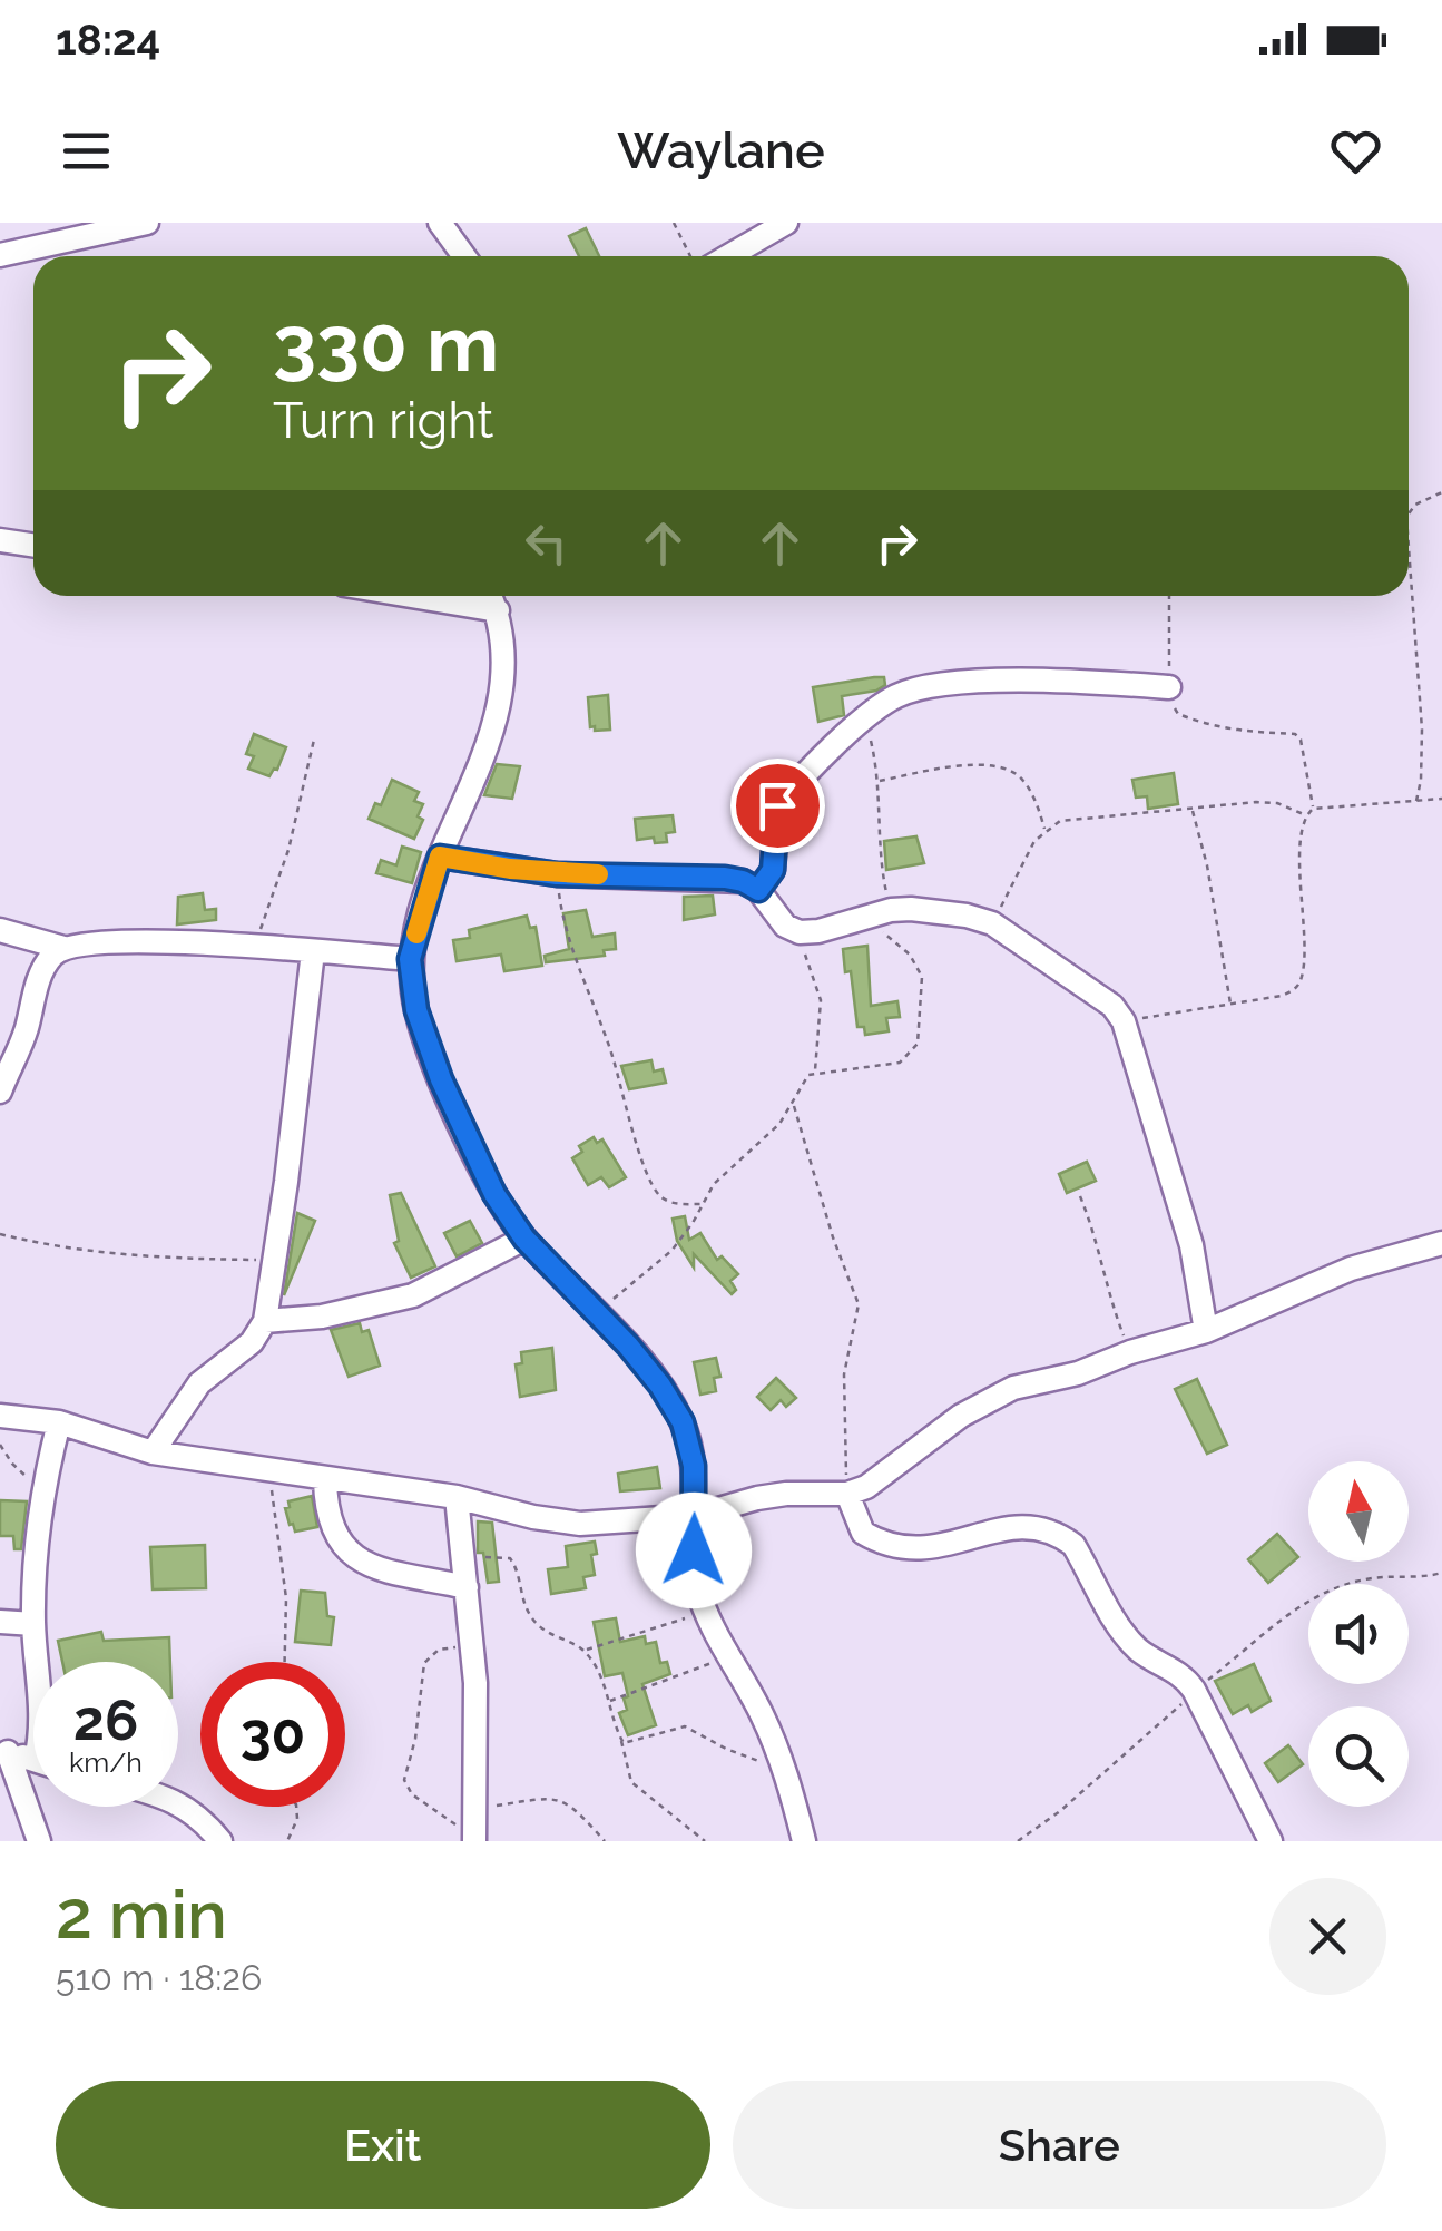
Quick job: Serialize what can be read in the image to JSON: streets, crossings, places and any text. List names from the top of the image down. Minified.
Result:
{"north":"top","page":{"status":"18:24","header":"Waylane","turn":["330 m","Turn right"],"speed":"26 km/h","limit":"30","heading":["2 min","510 m · 18:26"],"buttons":["Exit","Share"]}}
